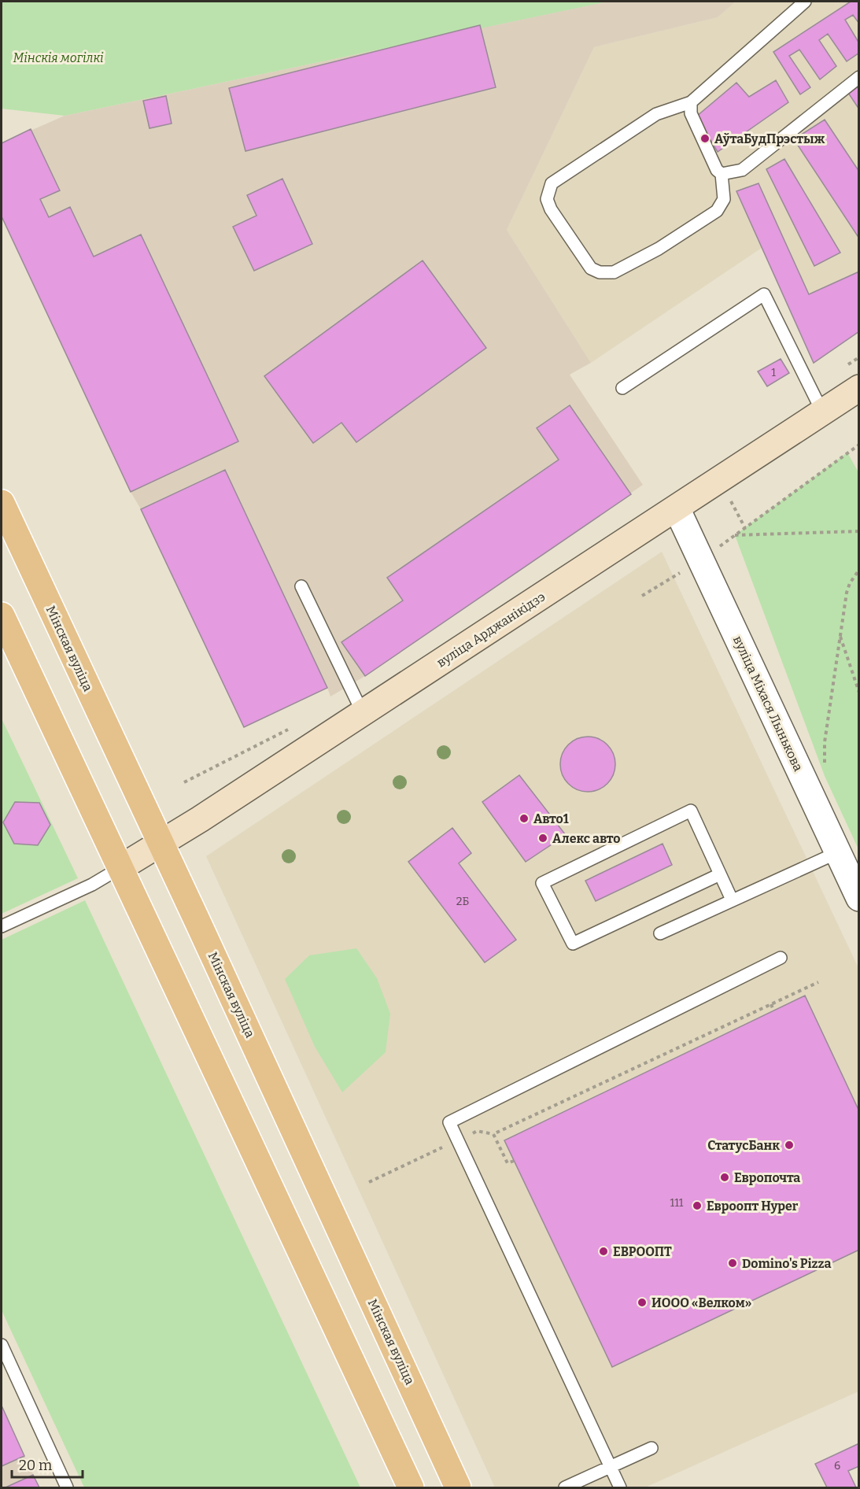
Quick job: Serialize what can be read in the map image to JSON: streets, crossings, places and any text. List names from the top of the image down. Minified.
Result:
{"streets":{"main road":["вуліца Арджанікідзэ","Мінская вуліца"],"street":["вуліца Міхася Лынькова"]},"crossings":[["вуліца Арджанікідзэ","Мінская вуліца"],["вуліца Арджанікідзэ","вуліца Міхася Лынькова"]],"parks":["Мінскія могілкі"],"places":["АўтаБудПрэстыж","Авто1","Алекс авто","СтатусБанк","Европочта","Евроопт Hyper","ЕВРООПТ","Domino's Pizza","ИООО «Велком»"],"house_numbers":["1","2Б","111","6"],"scale_bar":"20 m"}
